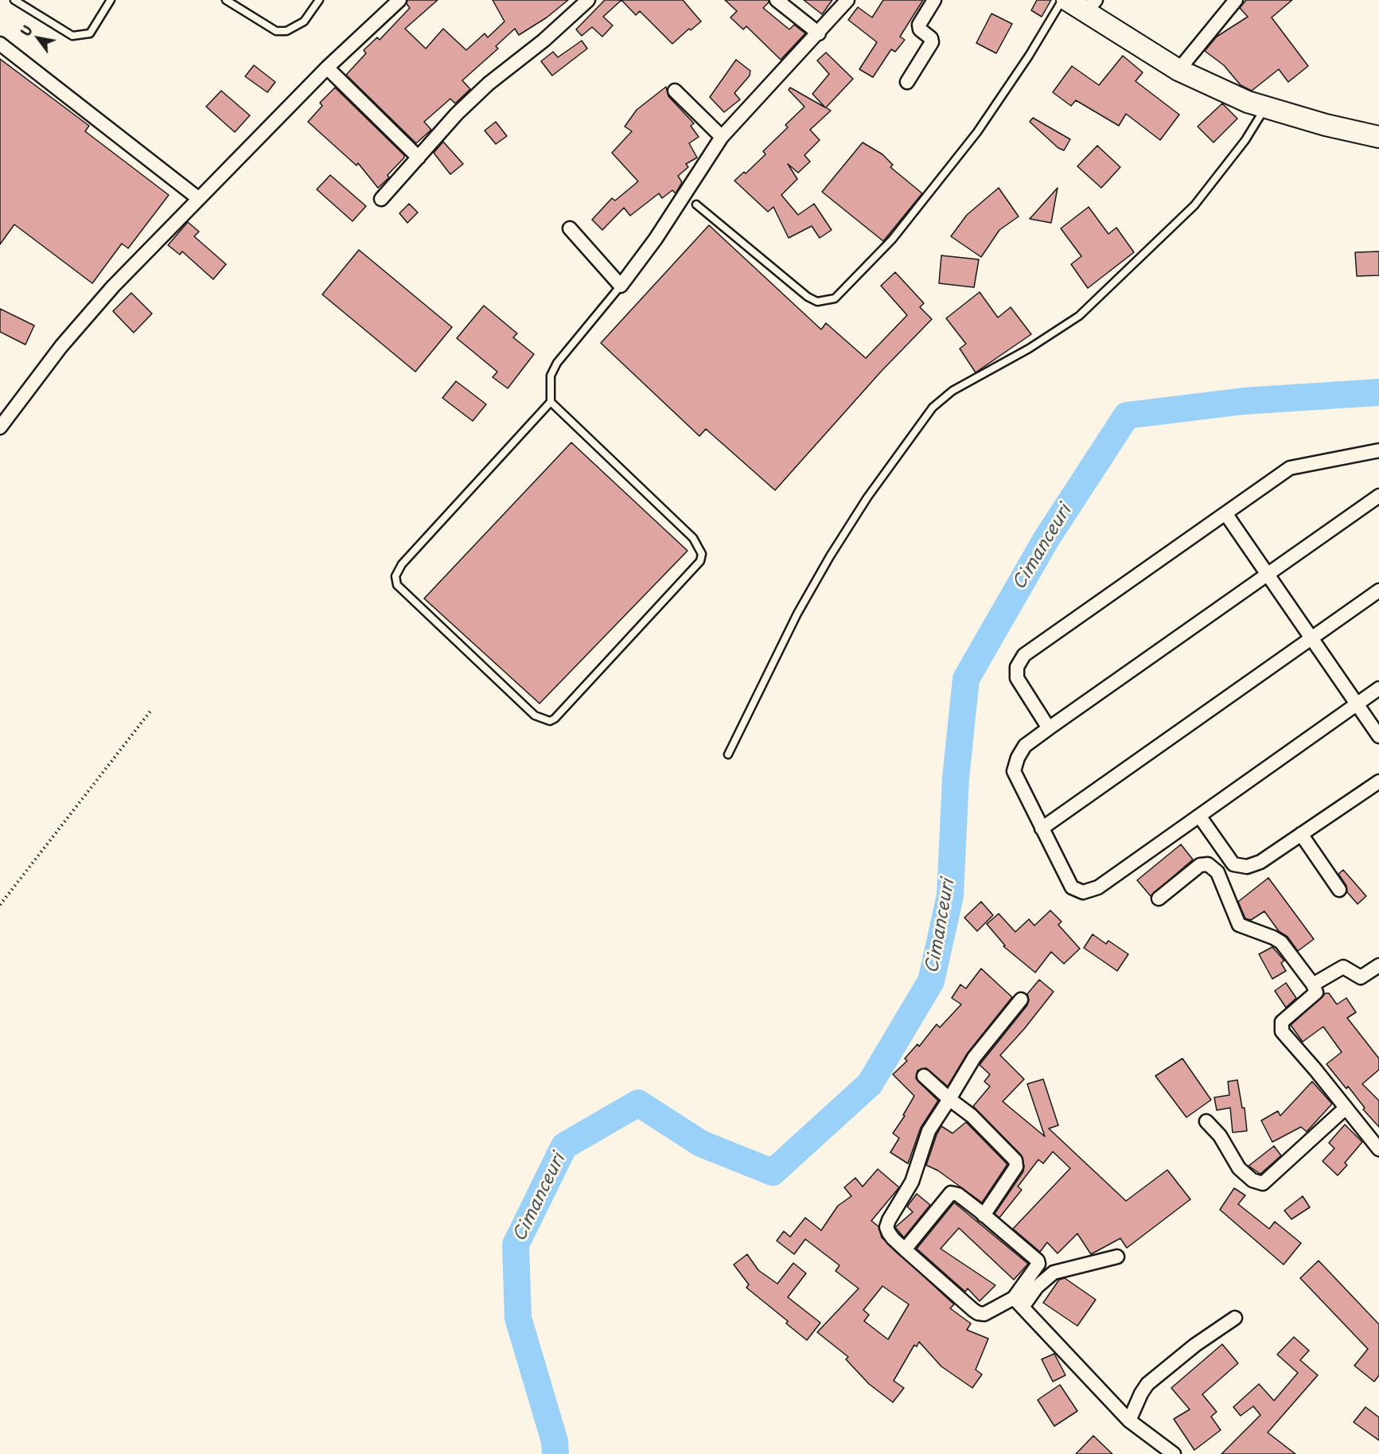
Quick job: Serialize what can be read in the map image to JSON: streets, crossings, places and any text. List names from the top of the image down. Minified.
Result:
{"water":["Cimanceuri"],"north":"top left"}
